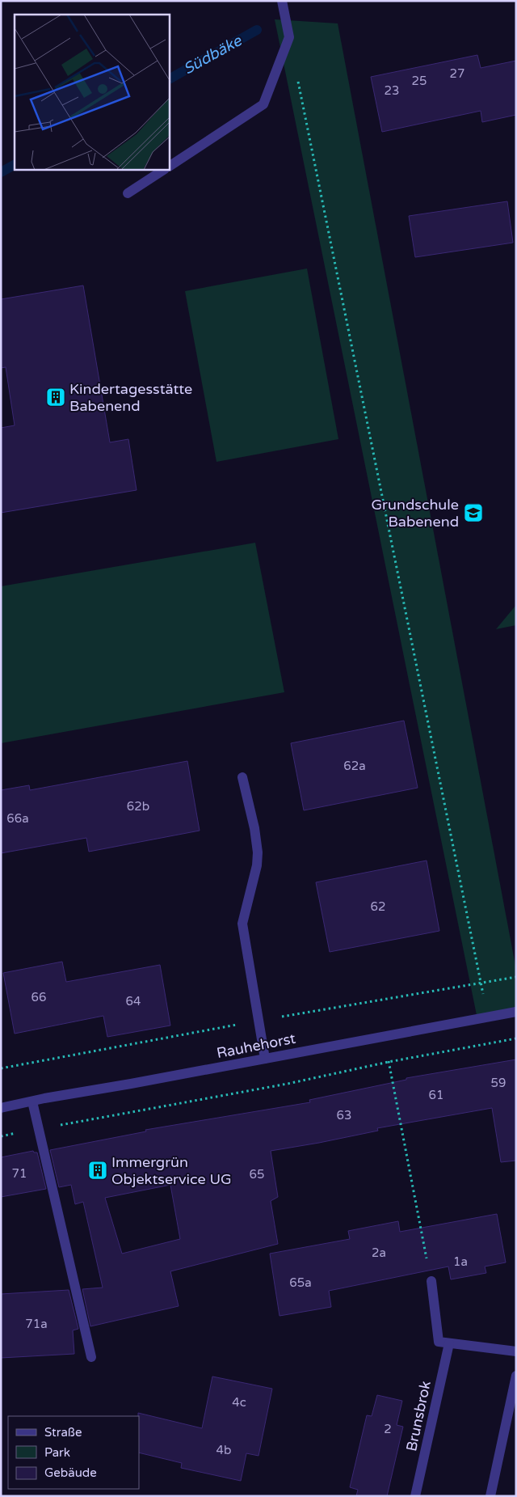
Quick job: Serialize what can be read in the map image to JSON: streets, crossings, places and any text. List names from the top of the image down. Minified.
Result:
{"streets":{"street":["Rauhehorst","Brunsbrok"]},"water":["Südbäke"],"places":{"building":["Kindertagesstätte Babenend","Immergrün Objektservice UG"],"school or university":["Grundschule Babenend"]},"house_numbers":["27","25","23","62a","62b","66a","62","66","64","59","61","63","71","65","2a","1a","65a","71a","4c","2","4b"],"legend":["Straße","Park","Gebäude"]}
